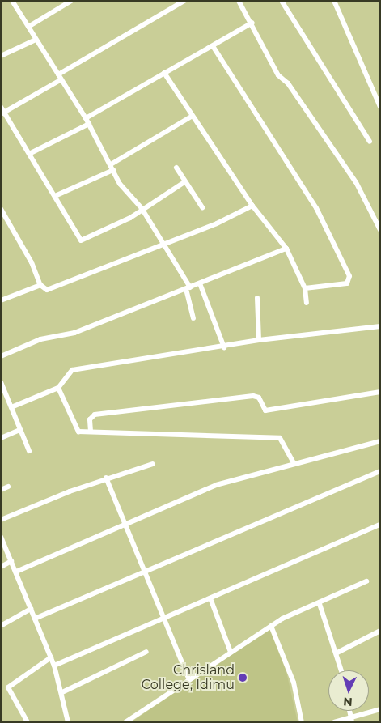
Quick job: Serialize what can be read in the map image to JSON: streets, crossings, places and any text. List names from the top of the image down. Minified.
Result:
{"places":["Chrisland College, Idimu"],"north":"bottom"}
